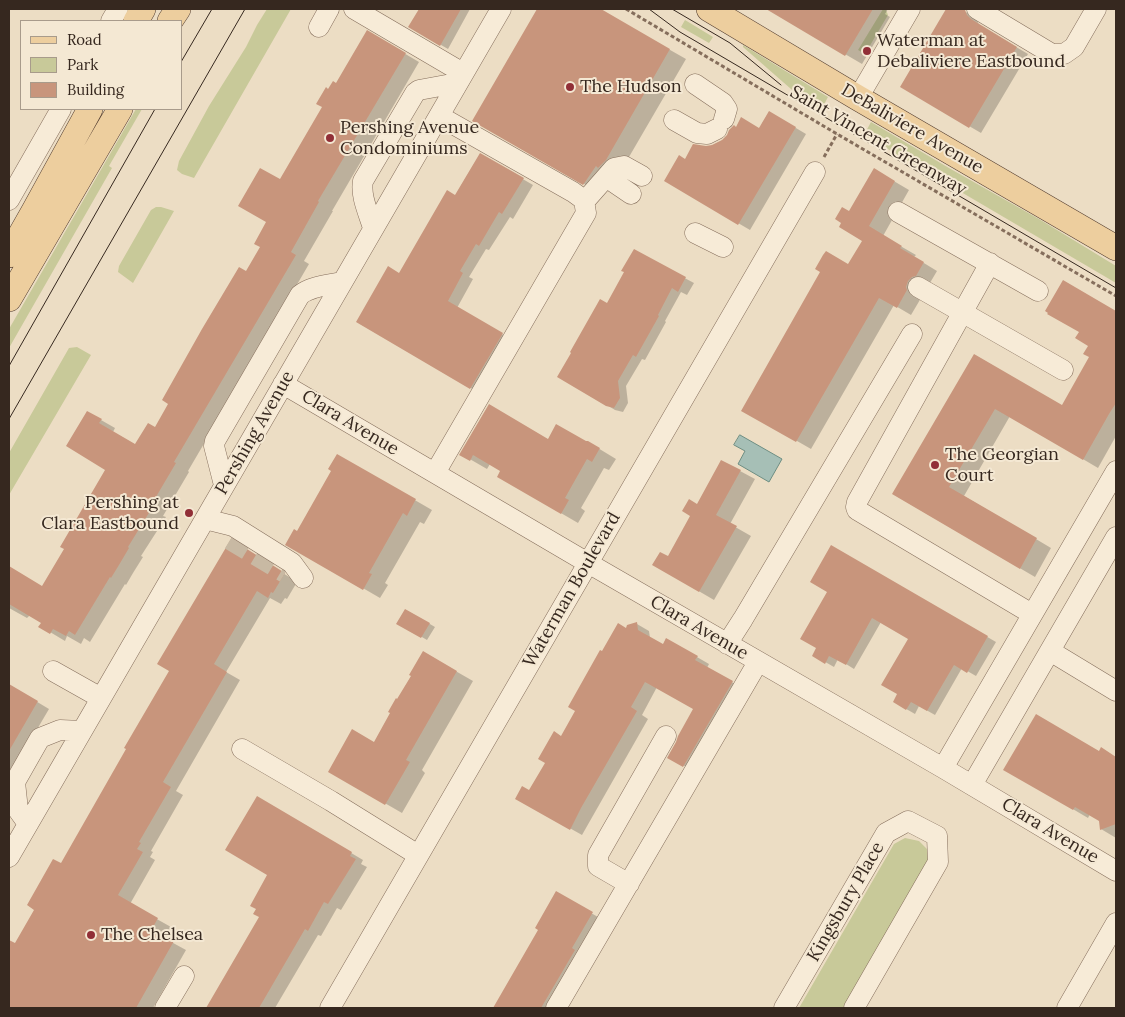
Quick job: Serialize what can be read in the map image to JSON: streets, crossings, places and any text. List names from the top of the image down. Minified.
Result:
{"streets":{"main road":["DeBaliviere Avenue"],"street":["Clara Avenue","Pershing Avenue","Waterman Boulevard","Kingsbury Place"],"path":["Saint Vincent Greenway"]},"crossings":[["Clara Avenue","Pershing Avenue"],["Clara Avenue","Waterman Boulevard"]],"places":["Waterman at Debaliviere Eastbound","The Hudson","Pershing Avenue Condominiums","The Georgian Court","Pershing at Clara Eastbound","The Chelsea"],"legend":["Road","Park","Building"]}
